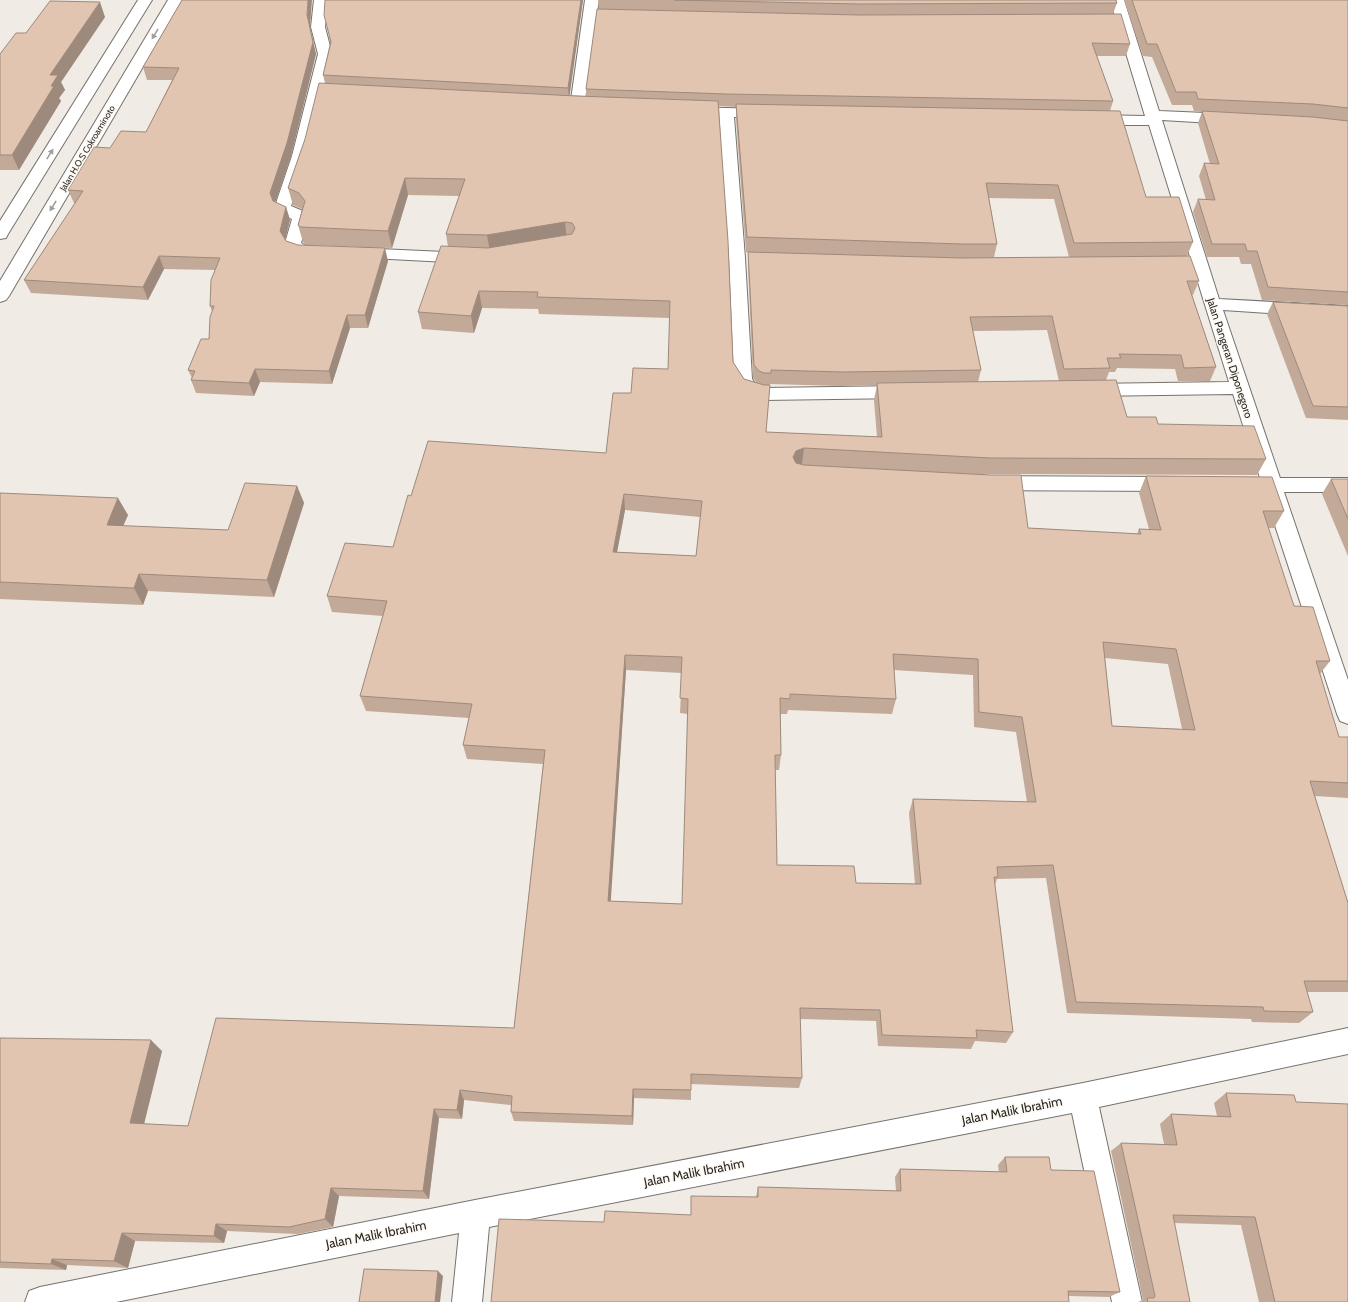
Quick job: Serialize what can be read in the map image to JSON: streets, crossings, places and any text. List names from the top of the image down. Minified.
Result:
{"streets":{"street":["Jalan H.O.S Cokroaminoto","Jalan Pangeran Diponegoro","Jalan Malik Ibrahim"]}}
